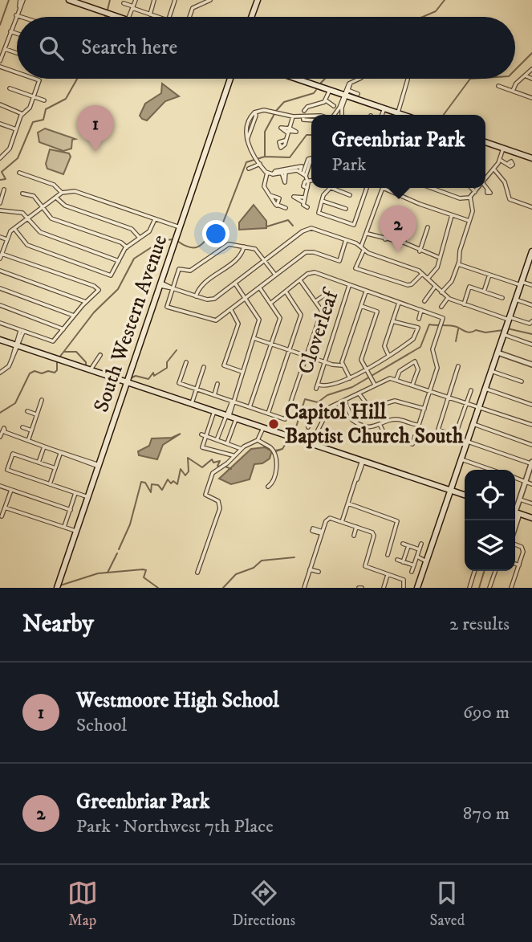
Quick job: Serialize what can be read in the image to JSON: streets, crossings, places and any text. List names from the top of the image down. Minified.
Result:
{"streets":{"main road":["South Western Avenue"],"street":["Cloverleaf"]},"places":["Capitol Hill Baptist Church South"],"page":{"search":"Search here","pins":["1","2"],"popup":["Greenbriar Park","Park"],"heading":["Nearby","2 results"],"list":[{"mark":"1","name":"Westmoore High School","note":"School","value":"690 m"},{"mark":"2","name":"Greenbriar Park","note":"Park · Northwest 7th Place","value":"870 m"}],"nav":["Map","Directions","Saved"]}}
